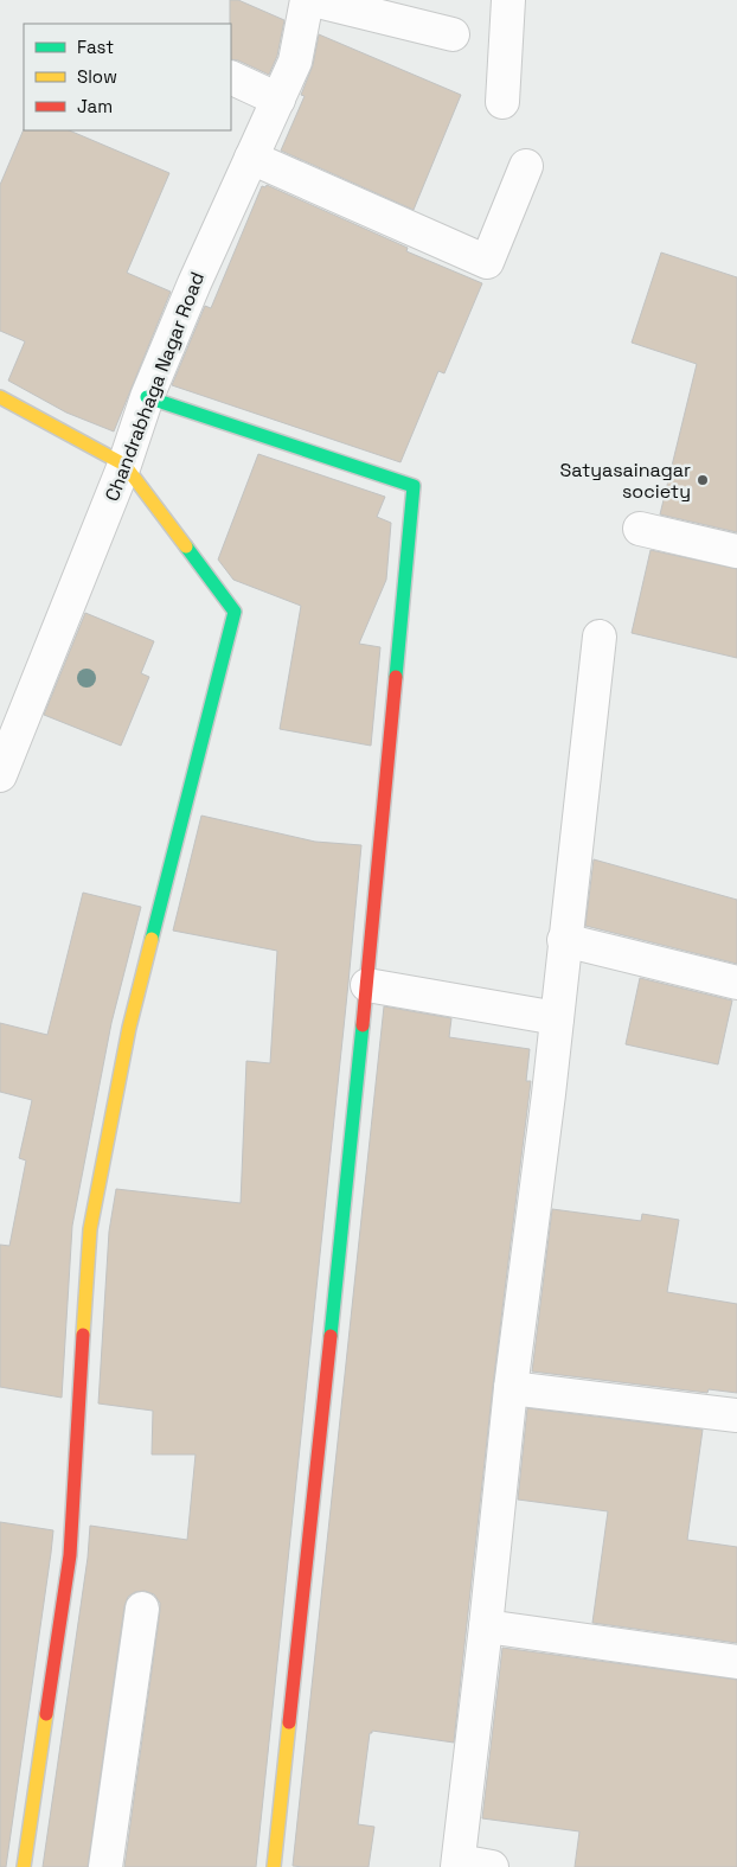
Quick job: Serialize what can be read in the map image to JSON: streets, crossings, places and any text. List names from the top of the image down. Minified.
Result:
{"streets":{"street":["Chandrabhaga Nagar Road"]},"places":["Satyasainagar society"],"legend":["Fast","Slow","Jam"]}
